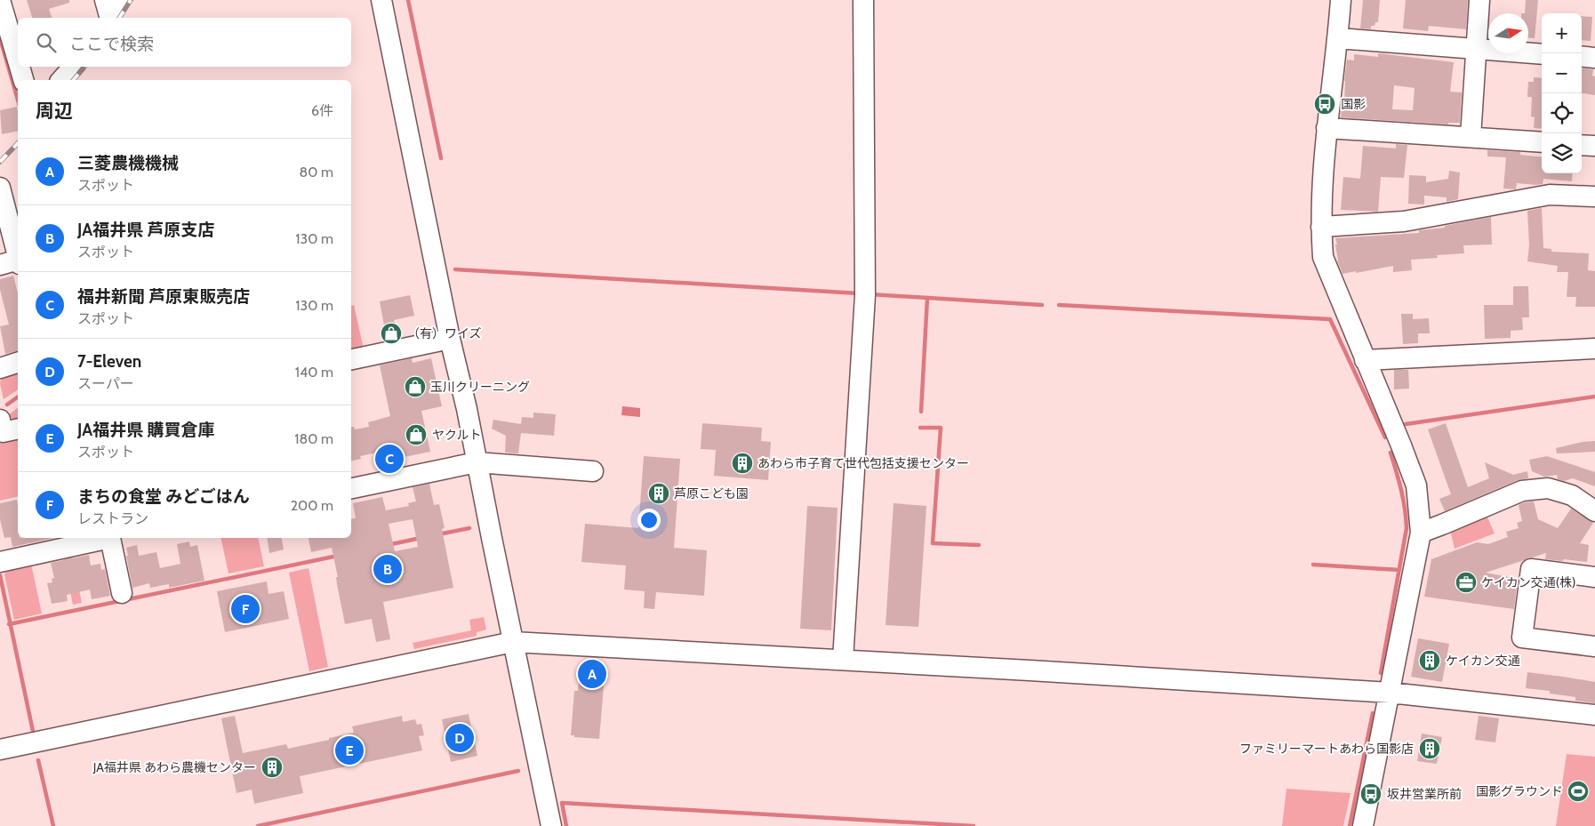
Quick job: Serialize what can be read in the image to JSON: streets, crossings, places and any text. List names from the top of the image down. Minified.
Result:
{"places":{"bus stop":["国影","坂井営業所前"],"shop":["（有）ワイズ","玉川クリーニング","ヤクルト"],"building":["あわら市子育て世代包括支援センター","芦原こども園","ケイカン交通","ファミリーマートあわら国影店","JA福井県 あわら農機センター"],"office":["ケイカン交通(株)"],"sports":["国影グラウンド"]},"north":"right","page":{"map_buttons":["+","−"],"search":"ここで検索","heading":["周辺","6件"],"list":[{"mark":"A","name":"三菱農機機械","note":"スポット","value":"80 m"},{"mark":"B","name":"JA福井県 芦原支店","note":"スポット","value":"130 m"},{"mark":"C","name":"福井新聞 芦原東販売店","note":"スポット","value":"130 m"},{"mark":"D","name":"7-Eleven","note":"スーパー","value":"140 m"},{"mark":"E","name":"JA福井県 購買倉庫","note":"スポット","value":"180 m"},{"mark":"F","name":"まちの食堂 みどごはん","note":"レストラン","value":"200 m"}],"pins":["C","B","F","A","D","E"]}}
